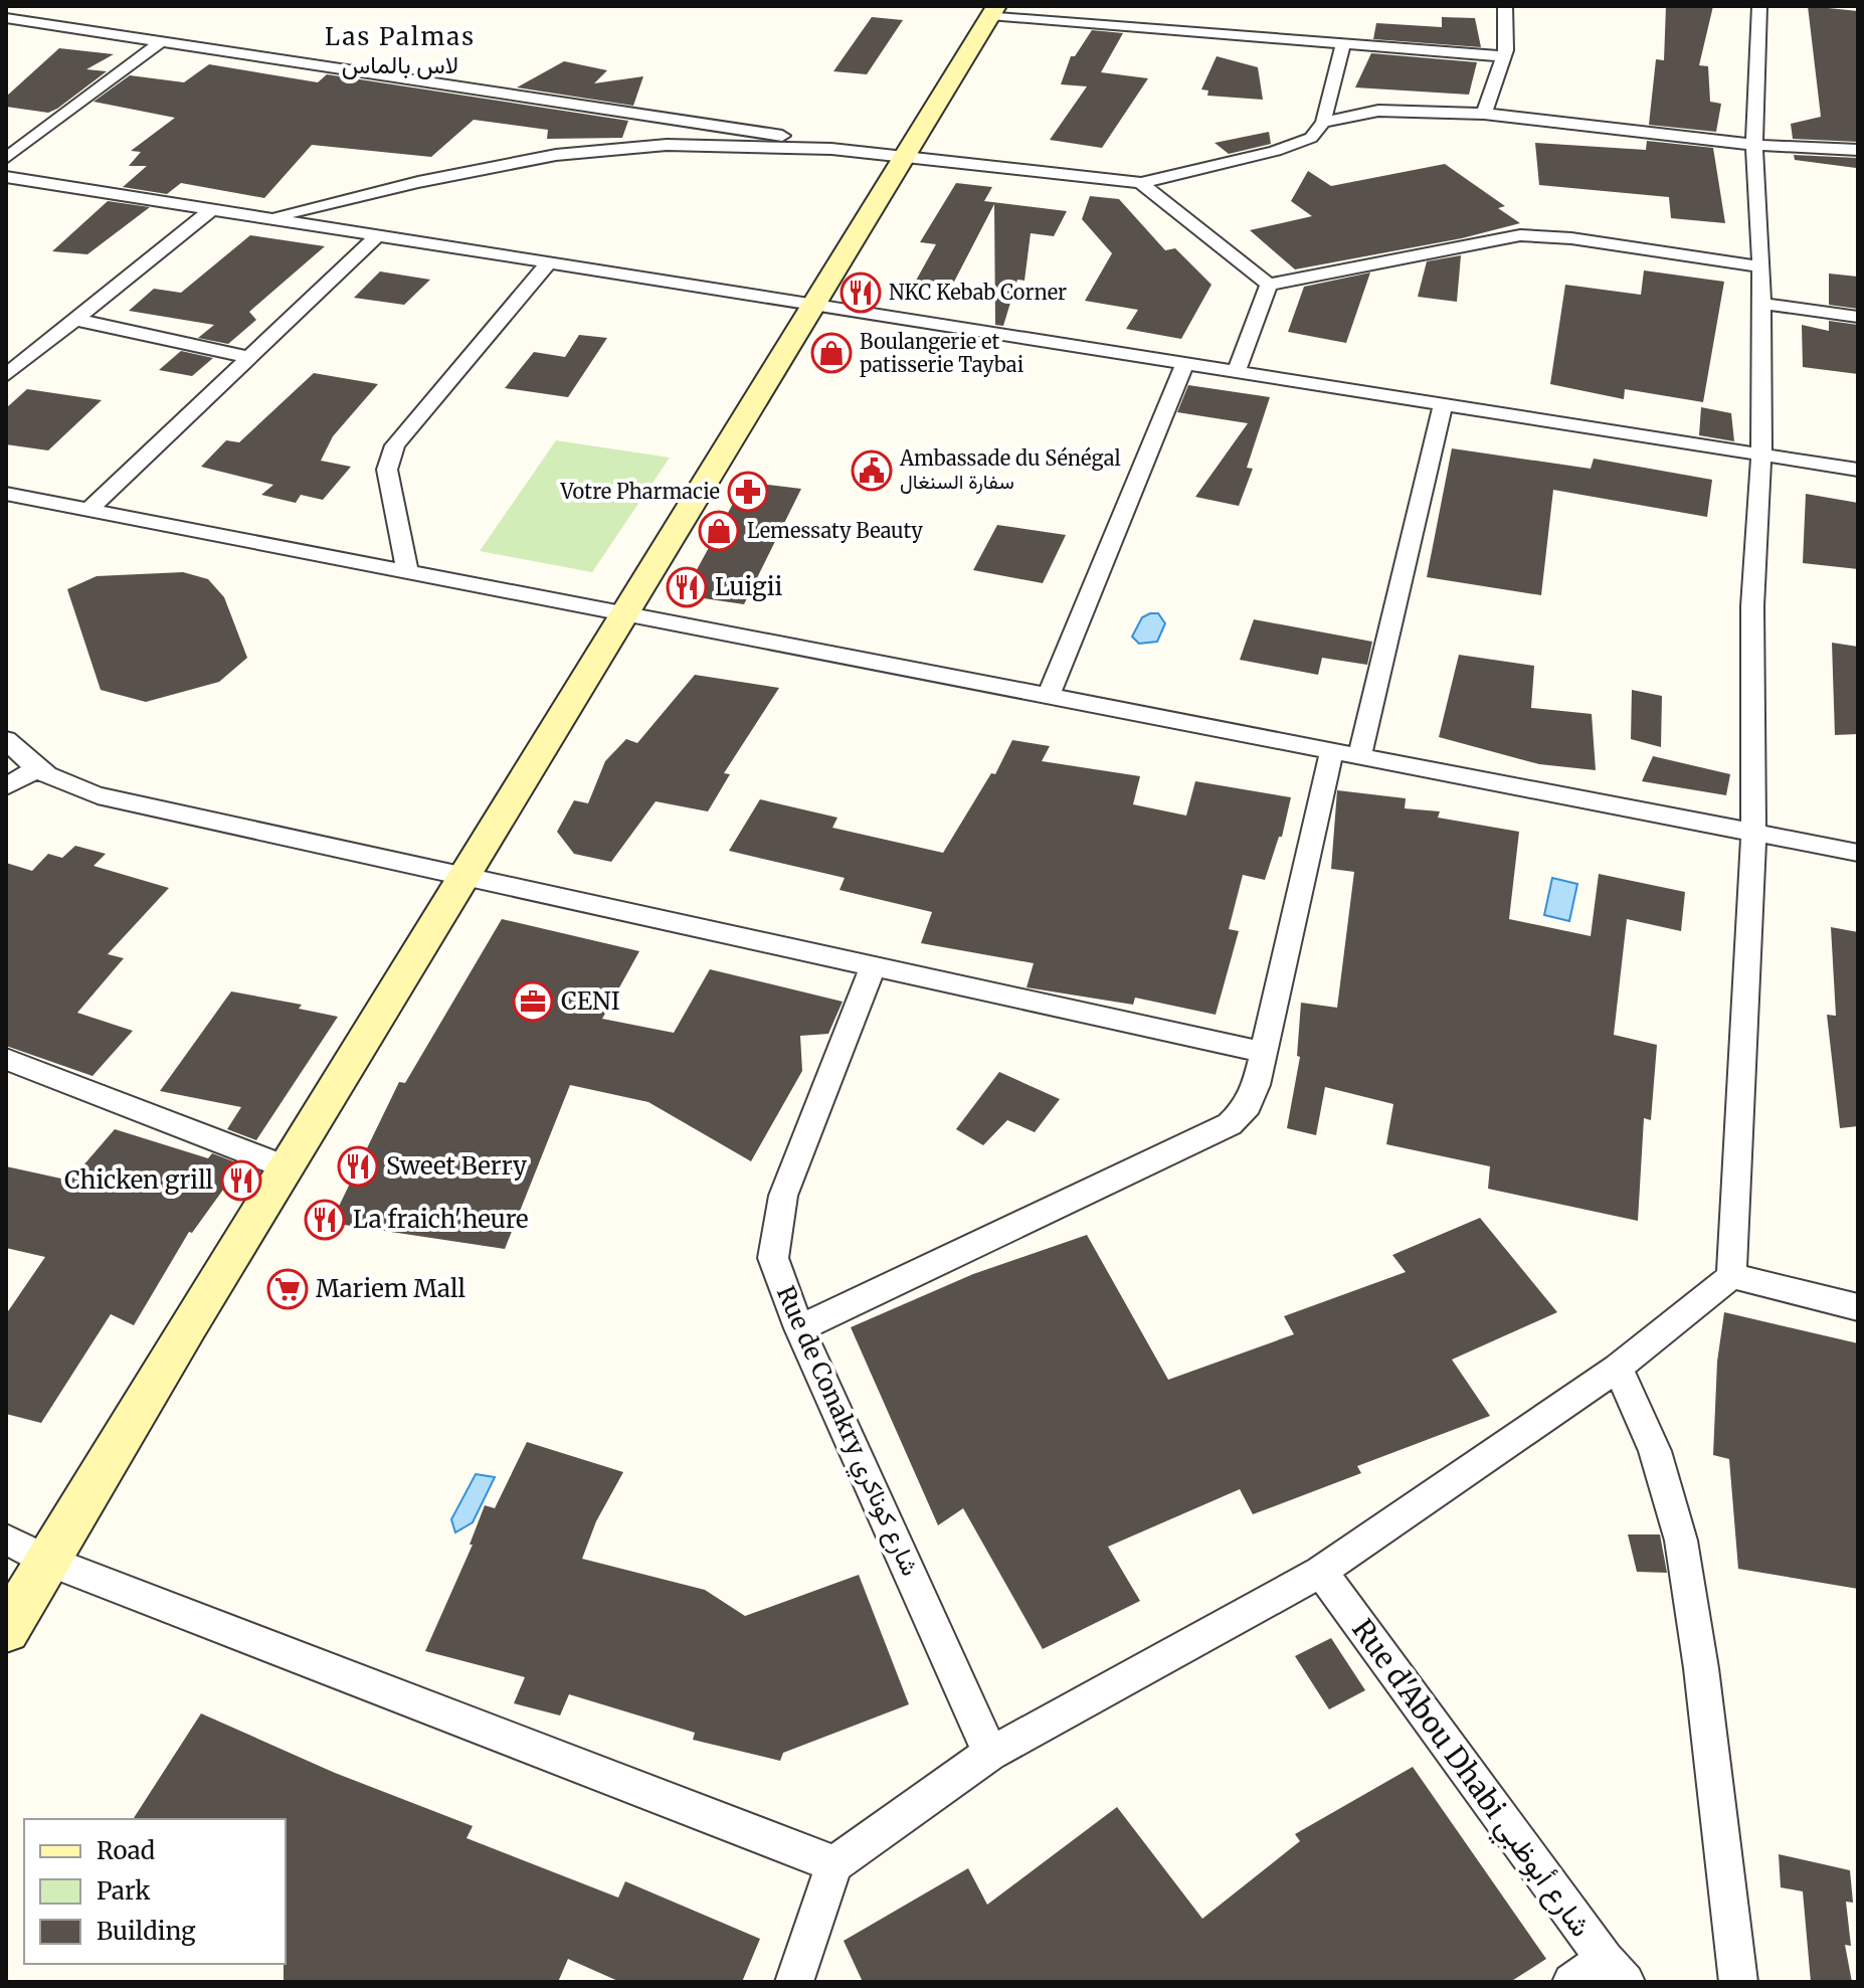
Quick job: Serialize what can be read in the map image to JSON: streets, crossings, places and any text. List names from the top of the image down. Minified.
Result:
{"streets":{"street":["Rue de Conakry شارع كوناكري","Rue d'Abou Dhabi شارع أبوظبي"]},"districts":["Las Palmas لاس بالماس"],"places":{"restaurant":["NKC Kebab Corner","Luigii","Sweet Berry","Chicken grill","La fraich'heure"],"shop":["Boulangerie et patisserie Taybai","Lemessaty Beauty"],"public building":["Ambassade du Sénégal سفارة السنغال"],"pharmacy":["Votre Pharmacie"],"office":["CENI"],"supermarket":["Mariem Mall"]},"legend":["Road","Park","Building"]}
